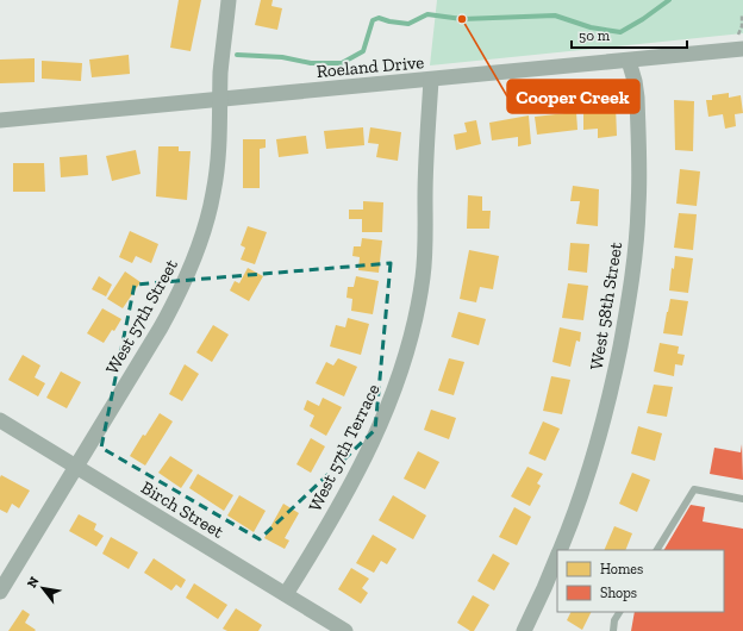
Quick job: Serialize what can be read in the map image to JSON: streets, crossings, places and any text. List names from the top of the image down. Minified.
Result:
{"streets":{"street":["Roeland Drive","West 58th Street","West 57th Street","West 57th Terrace","Birch Street"]},"crossings":[["Roeland Drive","West 58th Street"],["Roeland Drive","West 57th Street"],["Roeland Drive","West 57th Terrace"],["West 57th Street","Birch Street"],["West 57th Terrace","Birch Street"]],"places":["Cooper Creek"],"legend":["Homes","Shops"],"scale_bar":"50 m","north":"top left"}
